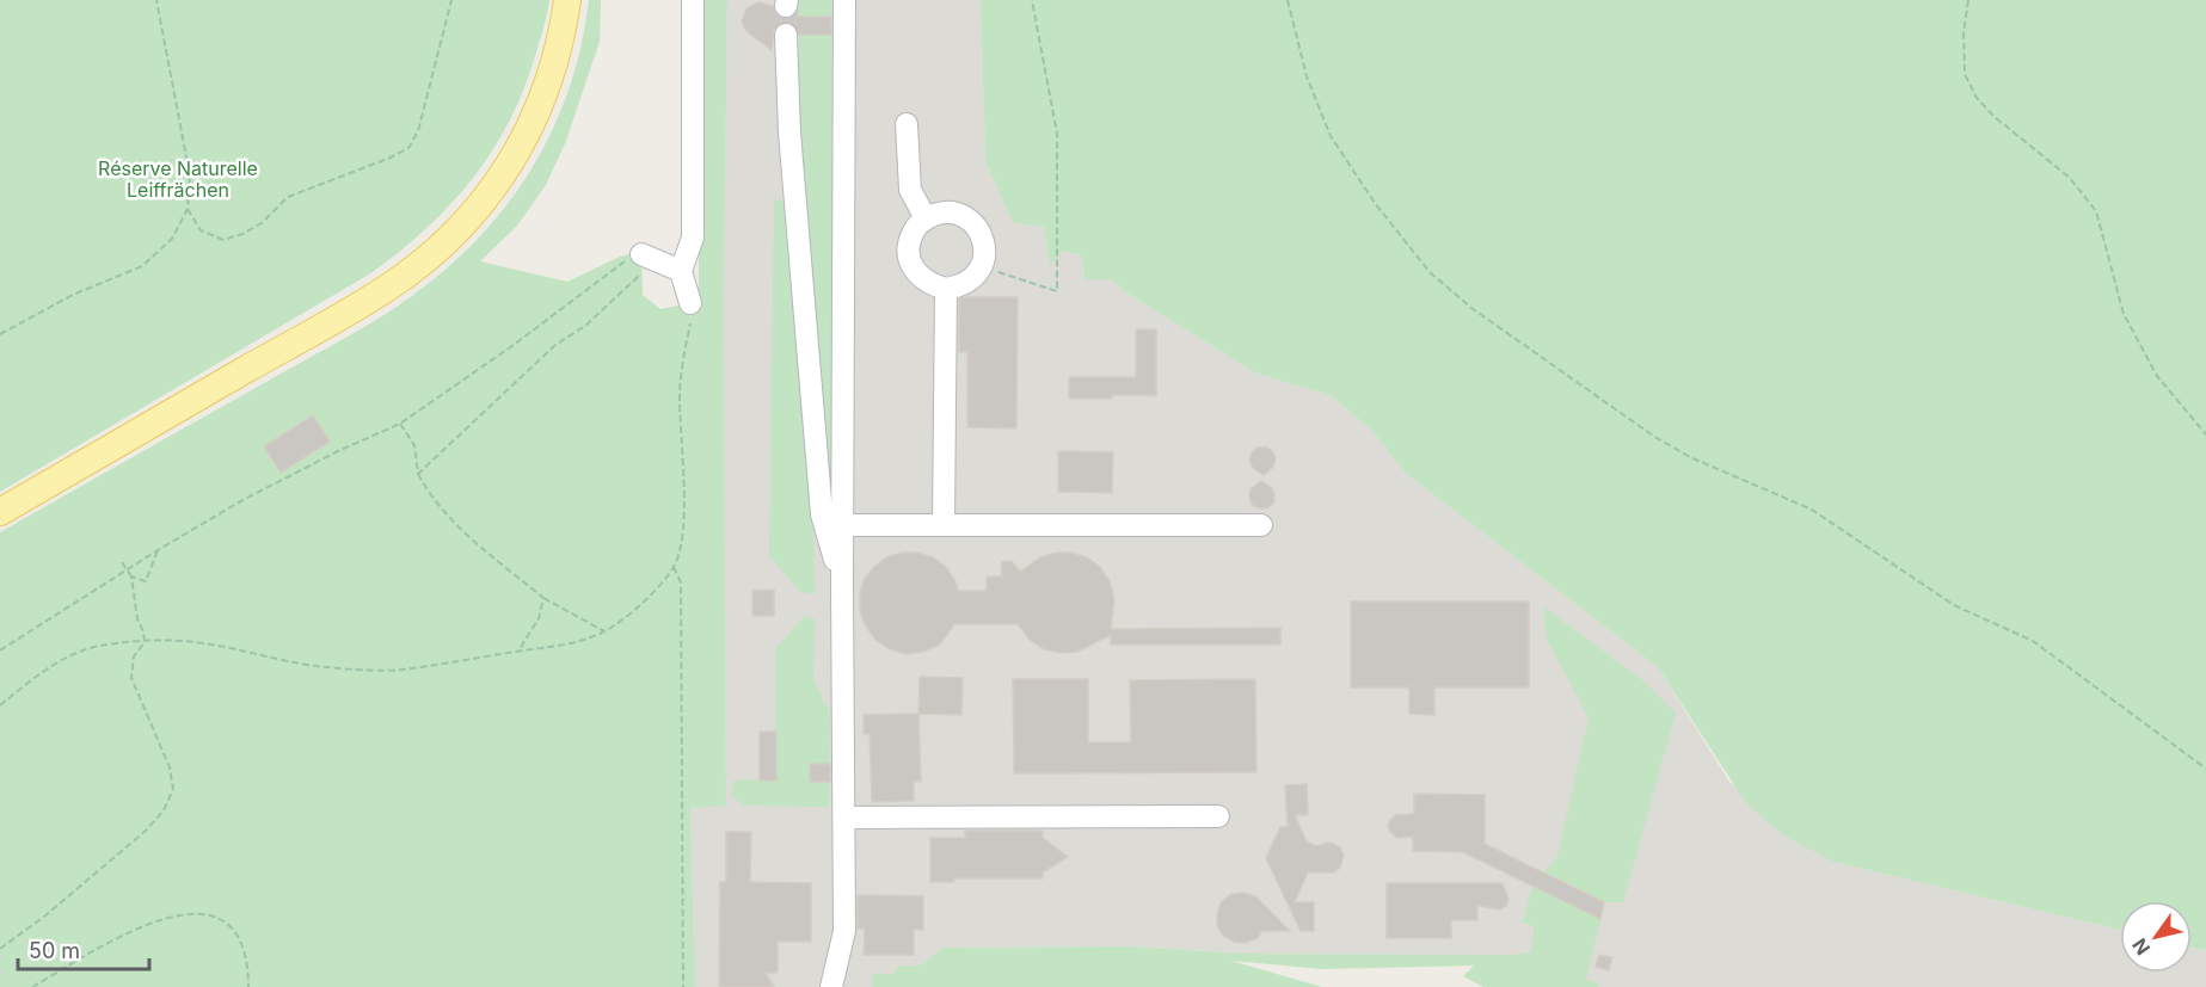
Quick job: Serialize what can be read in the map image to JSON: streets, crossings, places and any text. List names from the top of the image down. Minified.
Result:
{"parks":["Réserve Naturelle Leiffrächen"],"scale_bar":"50 m","north":"bottom left"}
